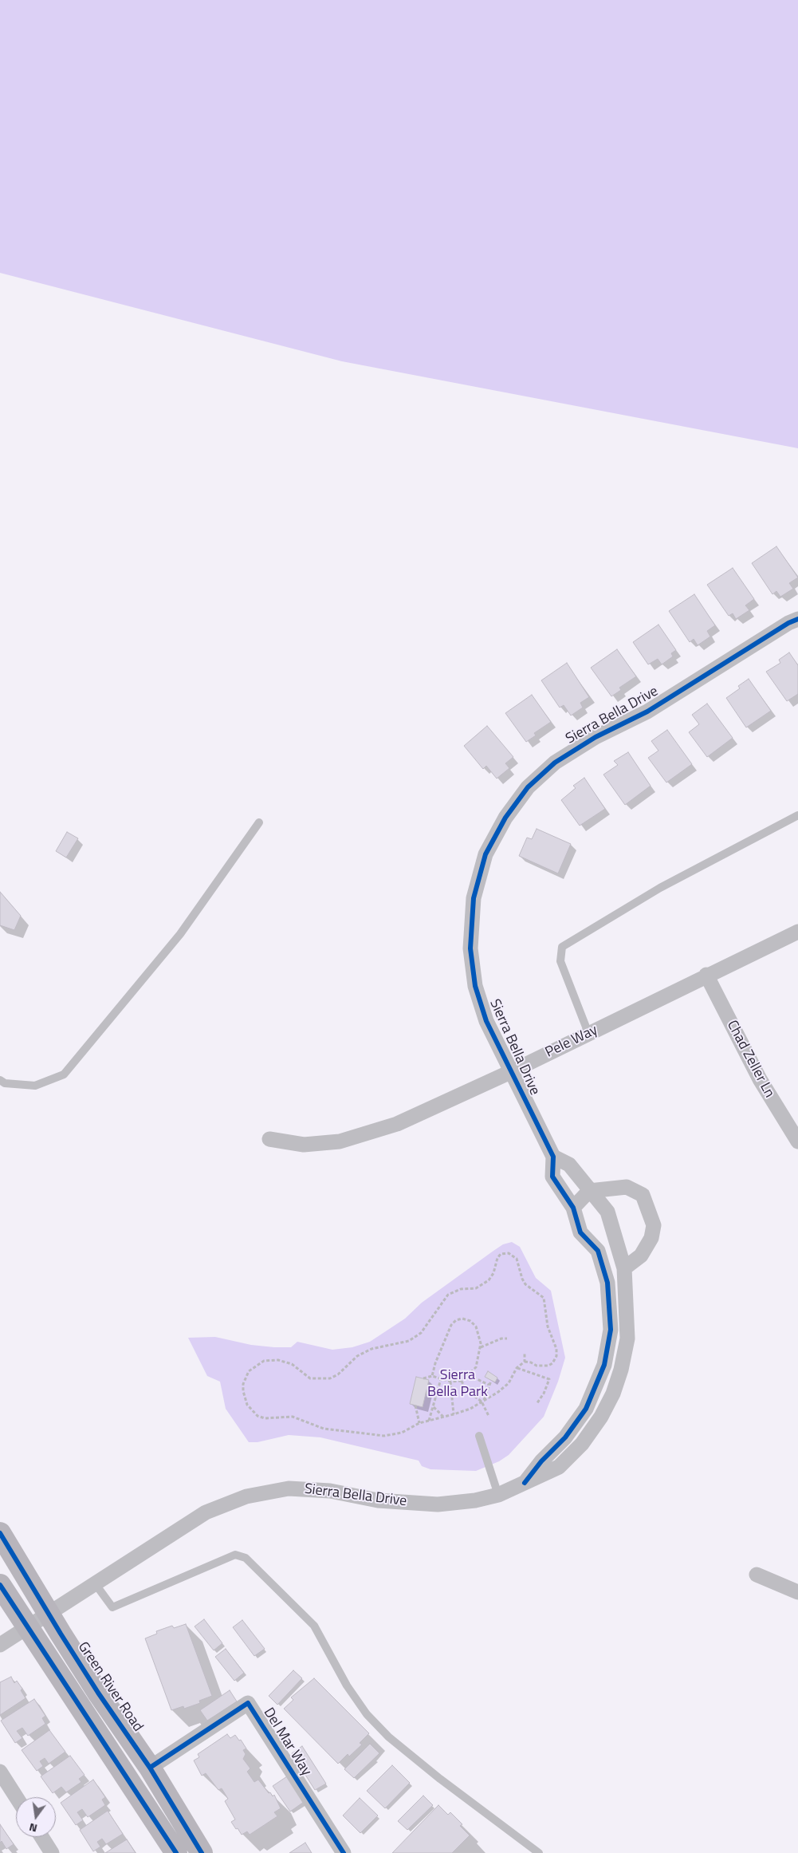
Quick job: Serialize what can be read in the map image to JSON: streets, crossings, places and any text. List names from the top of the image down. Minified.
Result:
{"streets":{"main road":["Green River Road"],"street":["Sierra Bella Drive","Pele Way","Chad Zeller Ln","Del Mar Way"]},"crossings":[["Sierra Bella Drive","Pele Way"],["Sierra Bella Drive","Green River Road"],["Pele Way","Chad Zeller Ln"],["Green River Road","Del Mar Way"]],"parks":["Sierra Bella Park"],"north":"bottom"}
